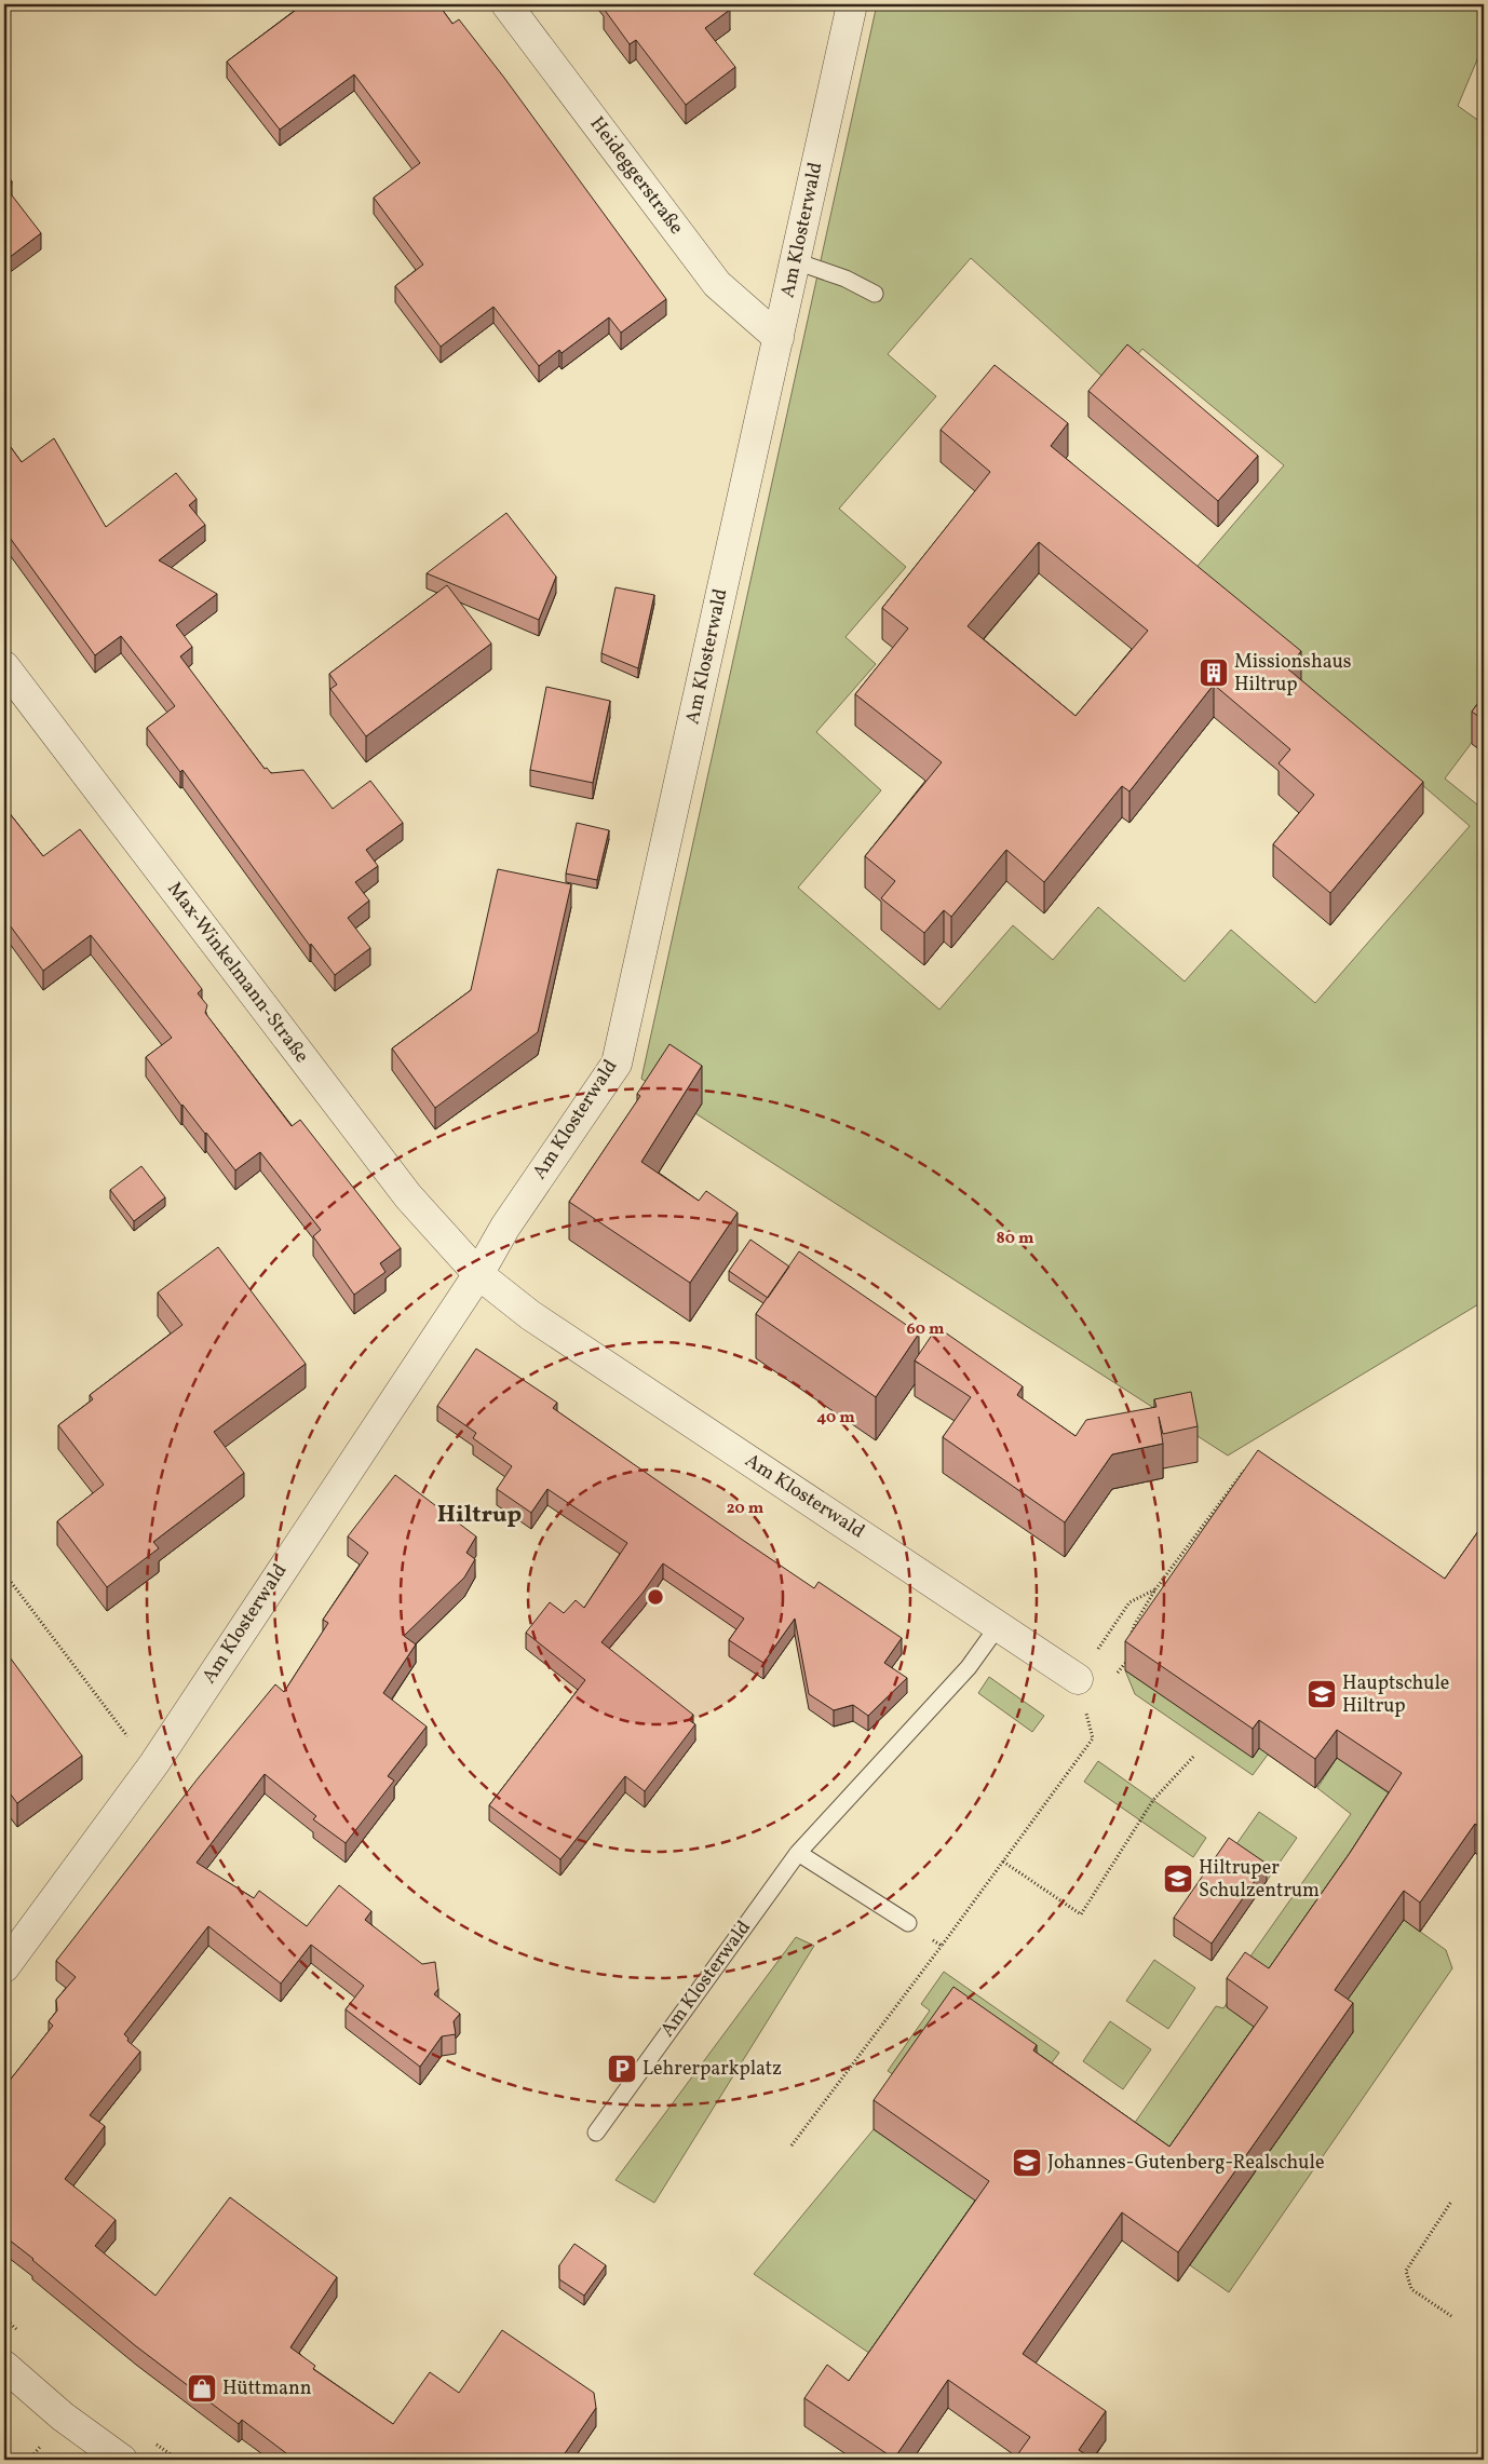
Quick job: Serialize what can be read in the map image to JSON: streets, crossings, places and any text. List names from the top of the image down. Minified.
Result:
{"streets":{"street":["Heideggerstraße","Am Klosterwald","Max-Winkelmann-Straße"]},"crossings":[["Heideggerstraße","Am Klosterwald"],["Am Klosterwald","Max-Winkelmann-Straße"]],"districts":["Hiltrup"],"places":{"building":["Missionshaus Hiltrup"],"school or university":["Hauptschule Hiltrup","Hiltruper Schulzentrum","Johannes-Gutenberg-Realschule"],"parking":["Lehrerparkplatz"],"shop":["Hüttmann"]},"rings":["80 m","60 m","40 m","20 m"]}
